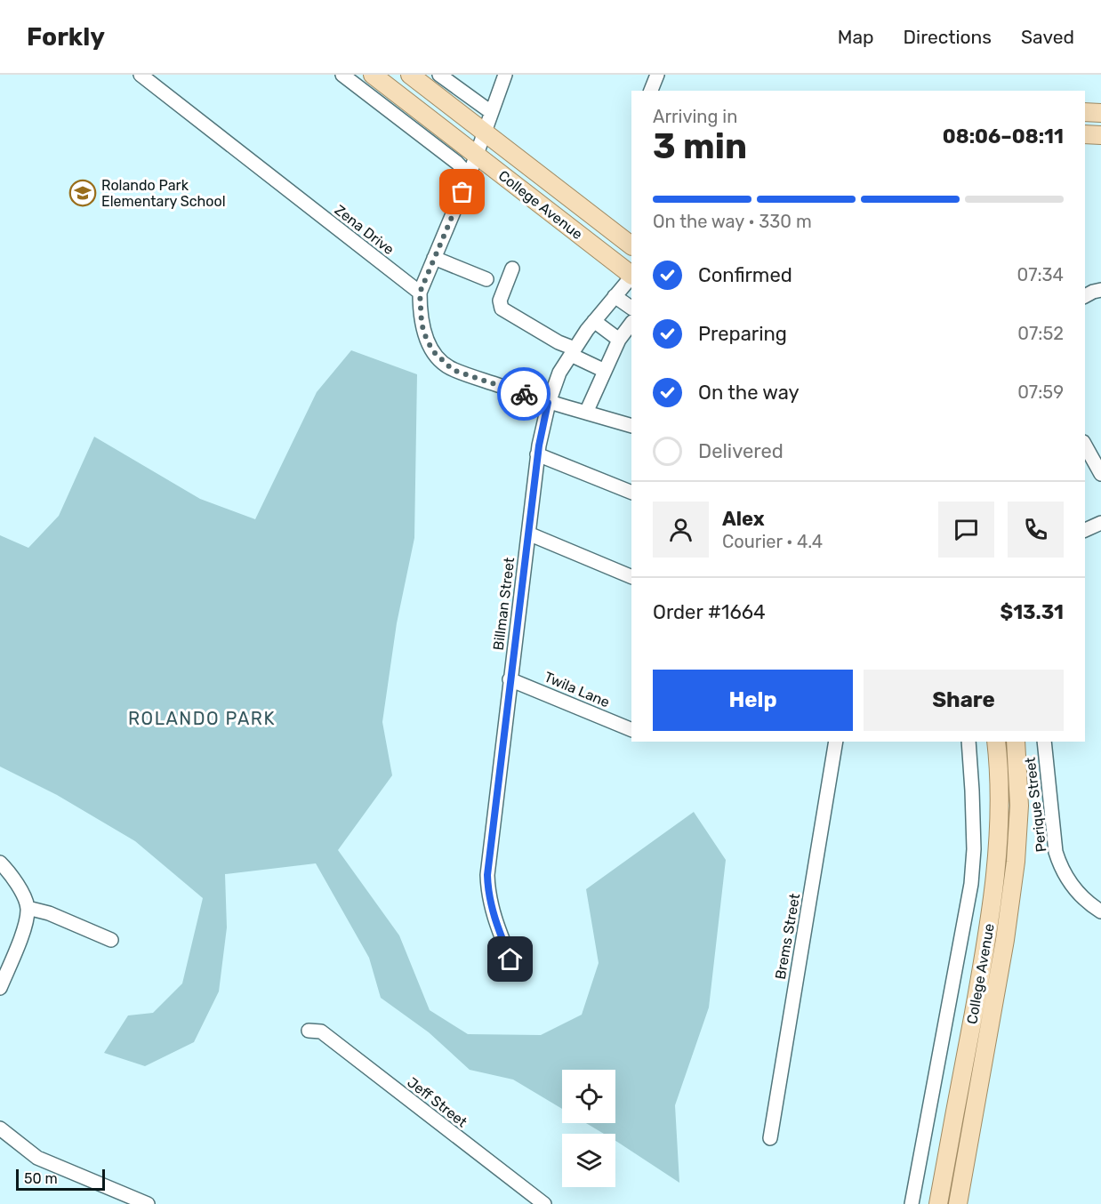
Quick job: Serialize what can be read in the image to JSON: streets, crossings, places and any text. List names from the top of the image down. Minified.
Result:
{"streets":{"main road":["College Avenue"],"street":["Zena Drive","Billman Street","Twila Lane","Perique Street","Brems Street","Jeff Street"]},"crossings":[["Billman Street","Twila Lane"]],"districts":["ROLANDO PARK"],"places":{"school or university":["Rolando Park Elementary School"]},"scale_bar":"50 m","page":{"header":"Forkly","nav":["Map","Directions","Saved"],"heading":["3 min","Arriving in","08:06–08:11"],"panel":["Alex","Courier · 4.4","Order #1664","$13.31"],"bar":"On the way · 330 m","list":[["Confirmed","07:34"],["Preparing","07:52"],["On the way","07:59"],"Delivered"],"buttons":["Help","Share"],"scale":"50 m"}}
